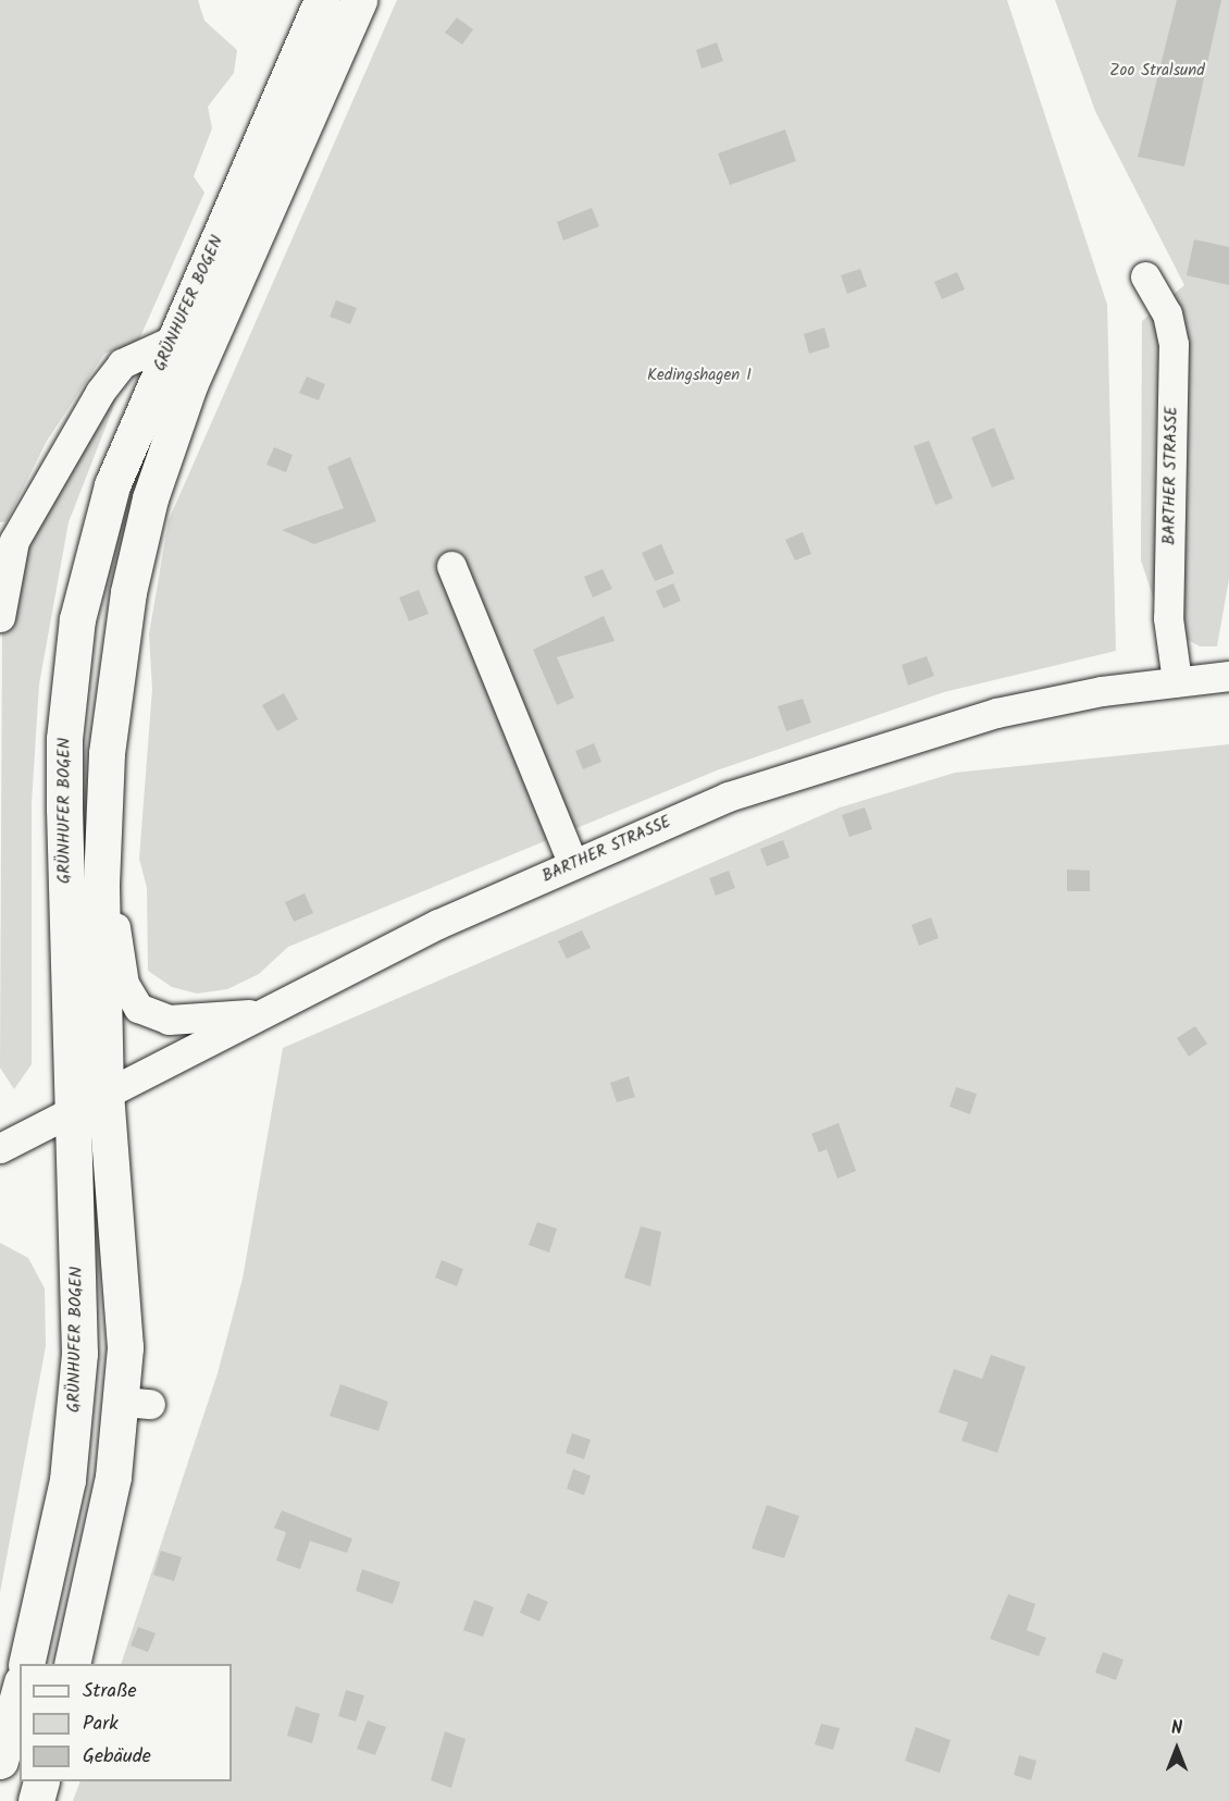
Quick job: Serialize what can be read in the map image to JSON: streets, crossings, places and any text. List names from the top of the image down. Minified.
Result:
{"streets":{"main road":["GRÜNHUFER BOGEN"],"street":["BARTHER STRASSE"]},"crossings":[["GRÜNHUFER BOGEN","BARTHER STRASSE"]],"parks":["Zoo Stralsund","Kedingshagen I"],"legend":["Straße","Park","Gebäude"],"north":"top"}
